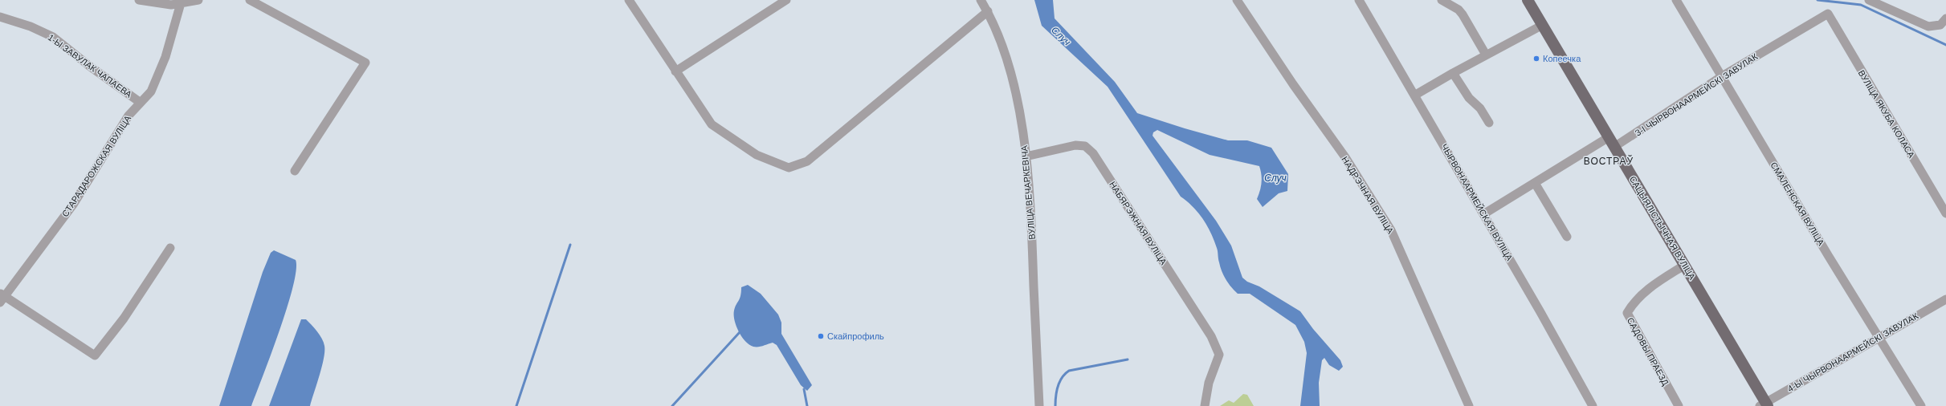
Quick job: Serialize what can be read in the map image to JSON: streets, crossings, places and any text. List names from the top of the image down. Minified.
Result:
{"streets":{"main road":["САЦЫЯЛІСТЫЧНАЯ ВУЛІЦА"],"street":["1-Ы ЗАВУЛАК ЧАПАЕВА","3-І ЧЫРВОНААРМЕЙСКІ ЗАВУЛАК","ВУЛІЦА ЯКУБА КОЛАСА","СТАРАДАРОЖСКАЯ ВУЛІЦА","ВУЛІЦА ВЕЧАРКЕВІЧА","НАДРЭЧНАЯ ВУЛІЦА","ЧЫРВОНААРМЕЙСКАЯ ВУЛІЦА","СМАЛЕНСКАЯ ВУЛІЦА","НАБЯРЭЖНАЯ ВУЛІЦА","САДОВЫ ПРАЕЗД","4-Ы ЧЫРВОНААРМЕЙСКІ ЗАВУЛАК"]},"crossings":[["1-Ы ЗАВУЛАК ЧАПАЕВА","СТАРАДАРОЖСКАЯ ВУЛІЦА"],["3-І ЧЫРВОНААРМЕЙСКІ ЗАВУЛАК","ВУЛІЦА ЯКУБА КОЛАСА"],["3-І ЧЫРВОНААРМЕЙСКІ ЗАВУЛАК","СМАЛЕНСКАЯ ВУЛІЦА"],["3-І ЧЫРВОНААРМЕЙСКІ ЗАВУЛАК","САЦЫЯЛІСТЫЧНАЯ ВУЛІЦА"],["ВУЛІЦА ВЕЧАРКЕВІЧА","НАБЯРЭЖНАЯ ВУЛІЦА"],["СМАЛЕНСКАЯ ВУЛІЦА","4-Ы ЧЫРВОНААРМЕЙСКІ ЗАВУЛАК"],["САЦЫЯЛІСТЫЧНАЯ ВУЛІЦА","САДОВЫ ПРАЕЗД"],["САЦЫЯЛІСТЫЧНАЯ ВУЛІЦА","4-Ы ЧЫРВОНААРМЕЙСКІ ЗАВУЛАК"]],"districts":["ВОСТРАЎ"],"water":["Случ"],"places":["Копеечка","Скайпрофиль"]}
